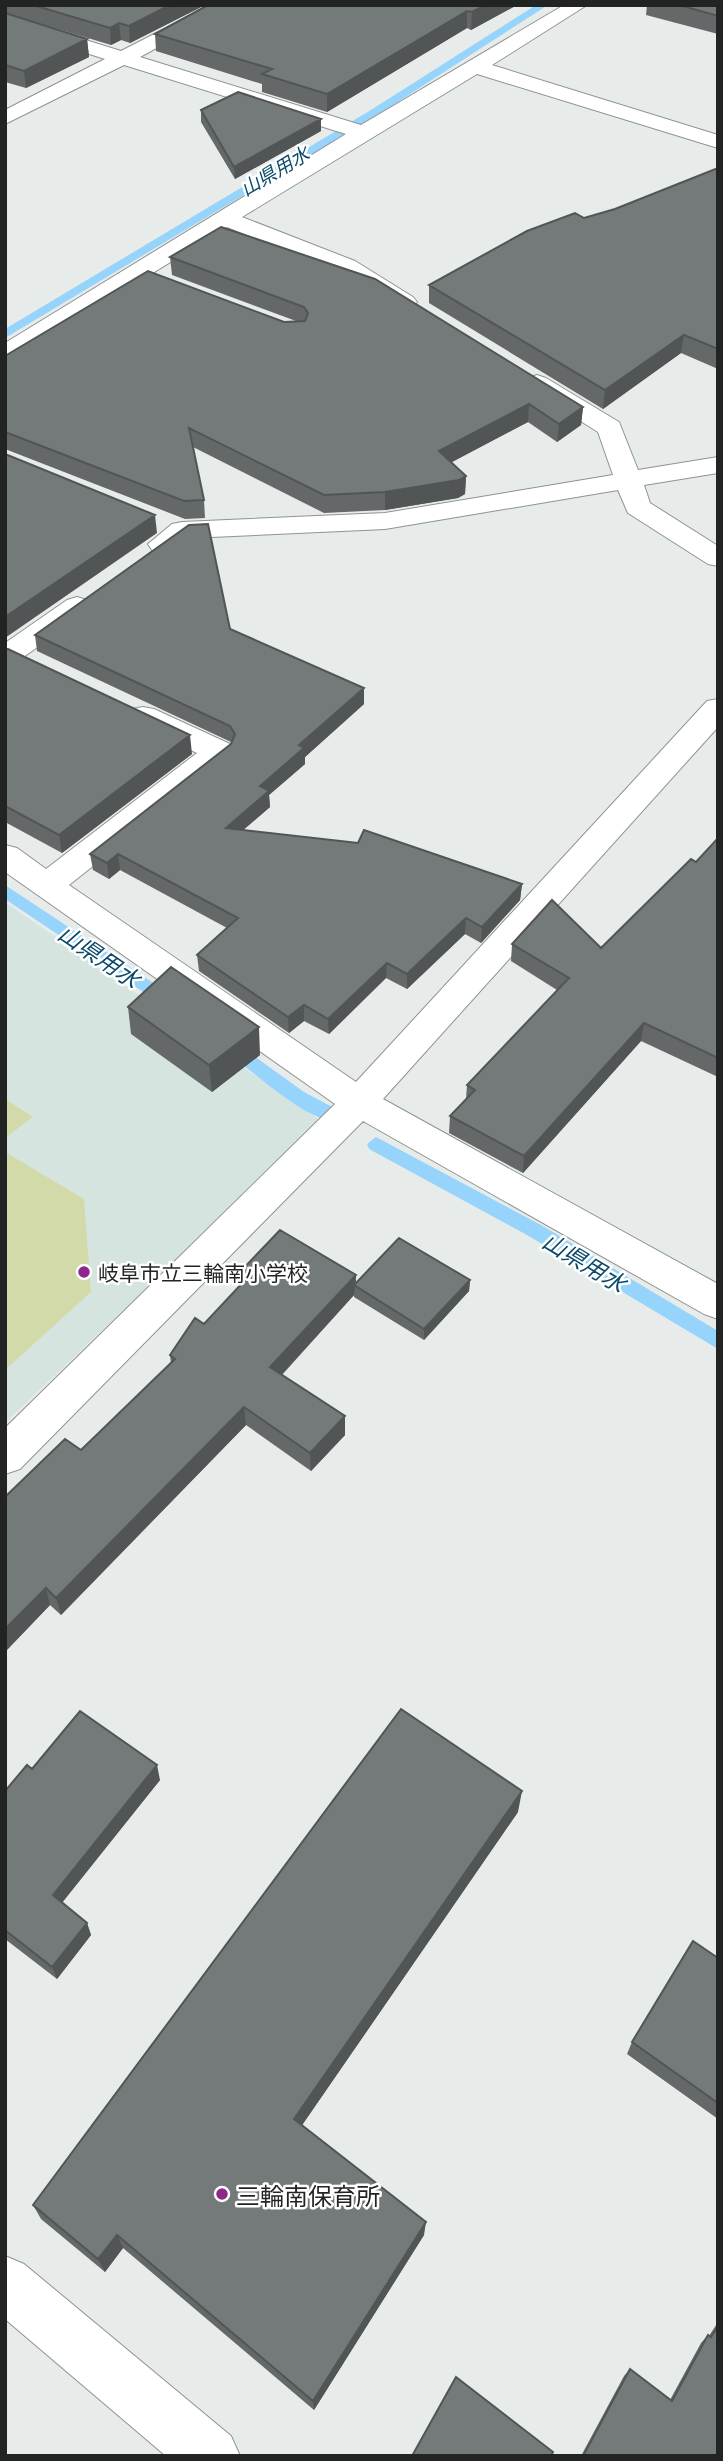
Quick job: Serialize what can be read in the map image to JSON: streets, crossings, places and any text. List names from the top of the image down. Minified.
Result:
{"water":["山県用水"],"places":["岐阜市立三輪南小学校","三輪南保育所"]}
